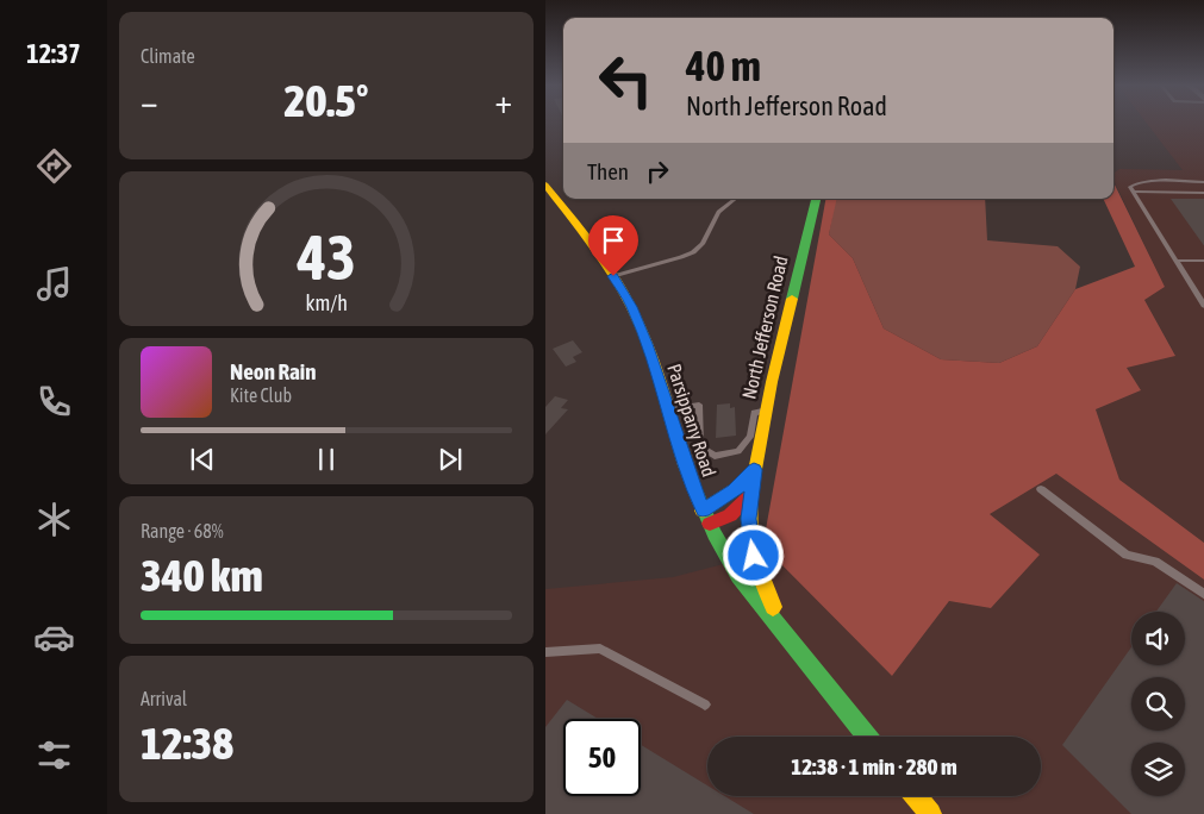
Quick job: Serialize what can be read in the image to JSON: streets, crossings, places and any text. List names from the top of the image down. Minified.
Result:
{"streets":{"main road":["North Jefferson Road","Parsippany Road"]},"crossings":[["North Jefferson Road","Parsippany Road"]],"page":{"tabs":"12:37","tile":["Climate",["Range · 68%","340 km"],["Arrival","12:38"]],"turn":["40 m","North Jefferson Road"],"heat":["−","20.5°","+"],"then":"Then","song":["Neon Rain","Kite Club"],"limit":"50","trip":"12:38 · 1 min · 280 m","gauge":["43","km/h"]}}
